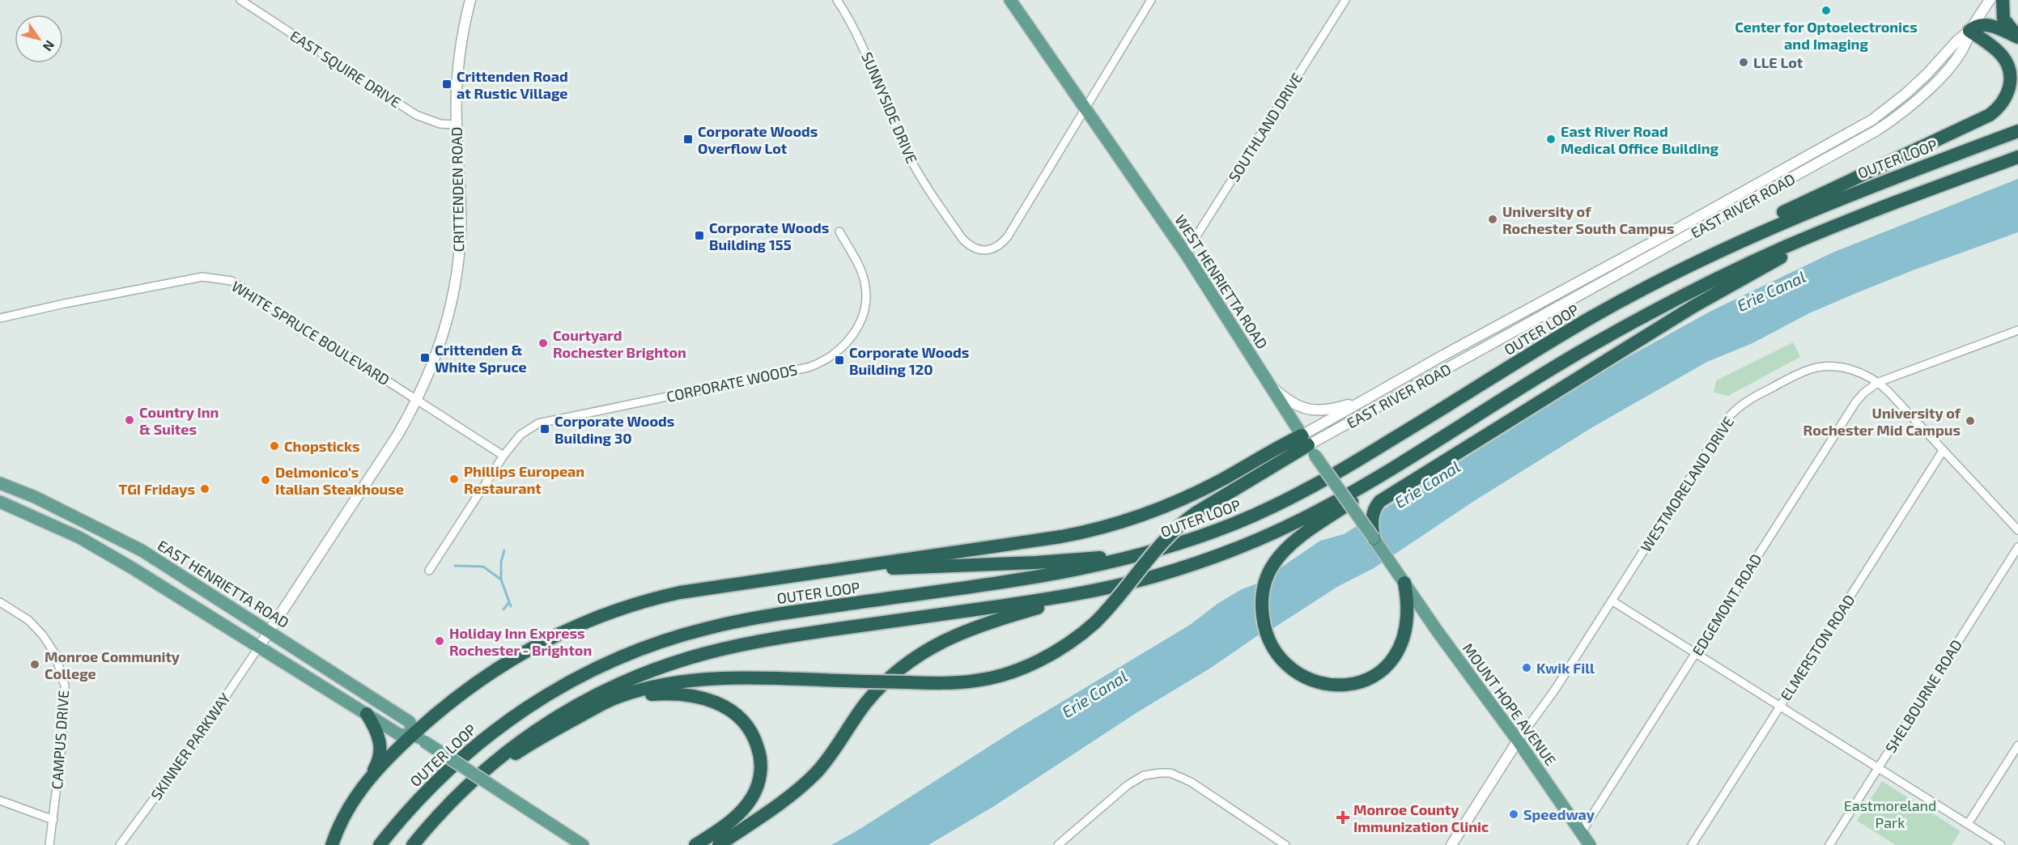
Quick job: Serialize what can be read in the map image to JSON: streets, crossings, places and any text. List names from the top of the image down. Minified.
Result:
{"streets":{"highway":["OUTER LOOP"],"main road":["WEST HENRIETTA ROAD","EAST HENRIETTA ROAD","MOUNT HOPE AVENUE"],"street":["EAST SQUIRE DRIVE","SUNNYSIDE DRIVE","SOUTHLAND DRIVE","CRITTENDEN ROAD","EAST RIVER ROAD","WHITE SPRUCE BOULEVARD","CORPORATE WOODS","WESTMORELAND DRIVE","EDGEMONT ROAD","ELMERSTON ROAD","SHELBOURNE ROAD","CAMPUS DRIVE","SKINNER PARKWAY"]},"crossings":[["EAST SQUIRE DRIVE","CRITTENDEN ROAD"],["SUNNYSIDE DRIVE","WEST HENRIETTA ROAD"],["SOUTHLAND DRIVE","WEST HENRIETTA ROAD"],["CRITTENDEN ROAD","WHITE SPRUCE BOULEVARD"],["CRITTENDEN ROAD","EAST HENRIETTA ROAD"],["CRITTENDEN ROAD","SKINNER PARKWAY"],["EAST RIVER ROAD","WEST HENRIETTA ROAD"],["WEST HENRIETTA ROAD","MOUNT HOPE AVENUE"],["WESTMORELAND DRIVE","EDGEMONT ROAD"],["WESTMORELAND DRIVE","MOUNT HOPE AVENUE"],["EAST HENRIETTA ROAD","SKINNER PARKWAY"],["EDGEMONT ROAD","MOUNT HOPE AVENUE"]],"water":["Erie Canal"],"parks":["Eastmoreland Park"],"places":{"other":["Center for Optoelectronics and Imaging","LLE Lot","East River Road Medical Office Building","University of Rochester South Campus","Courtyard Rochester Brighton","Country Inn & Suites","University of Rochester Mid Campus","Chopsticks","Phillips European Restaurant","Delmonico's Italian Steakhouse","TGI Fridays","Holiday Inn Express Rochester - Brighton","Monroe Community College","Kwik Fill","Speedway"],"transit":["Crittenden Road at Rustic Village","Corporate Woods Overflow Lot","Corporate Woods Building 155","Crittenden & White Spruce","Corporate Woods Building 120","Corporate Woods Building 30"],"health":["Monroe County Immunization Clinic"]},"north":"bottom right"}
